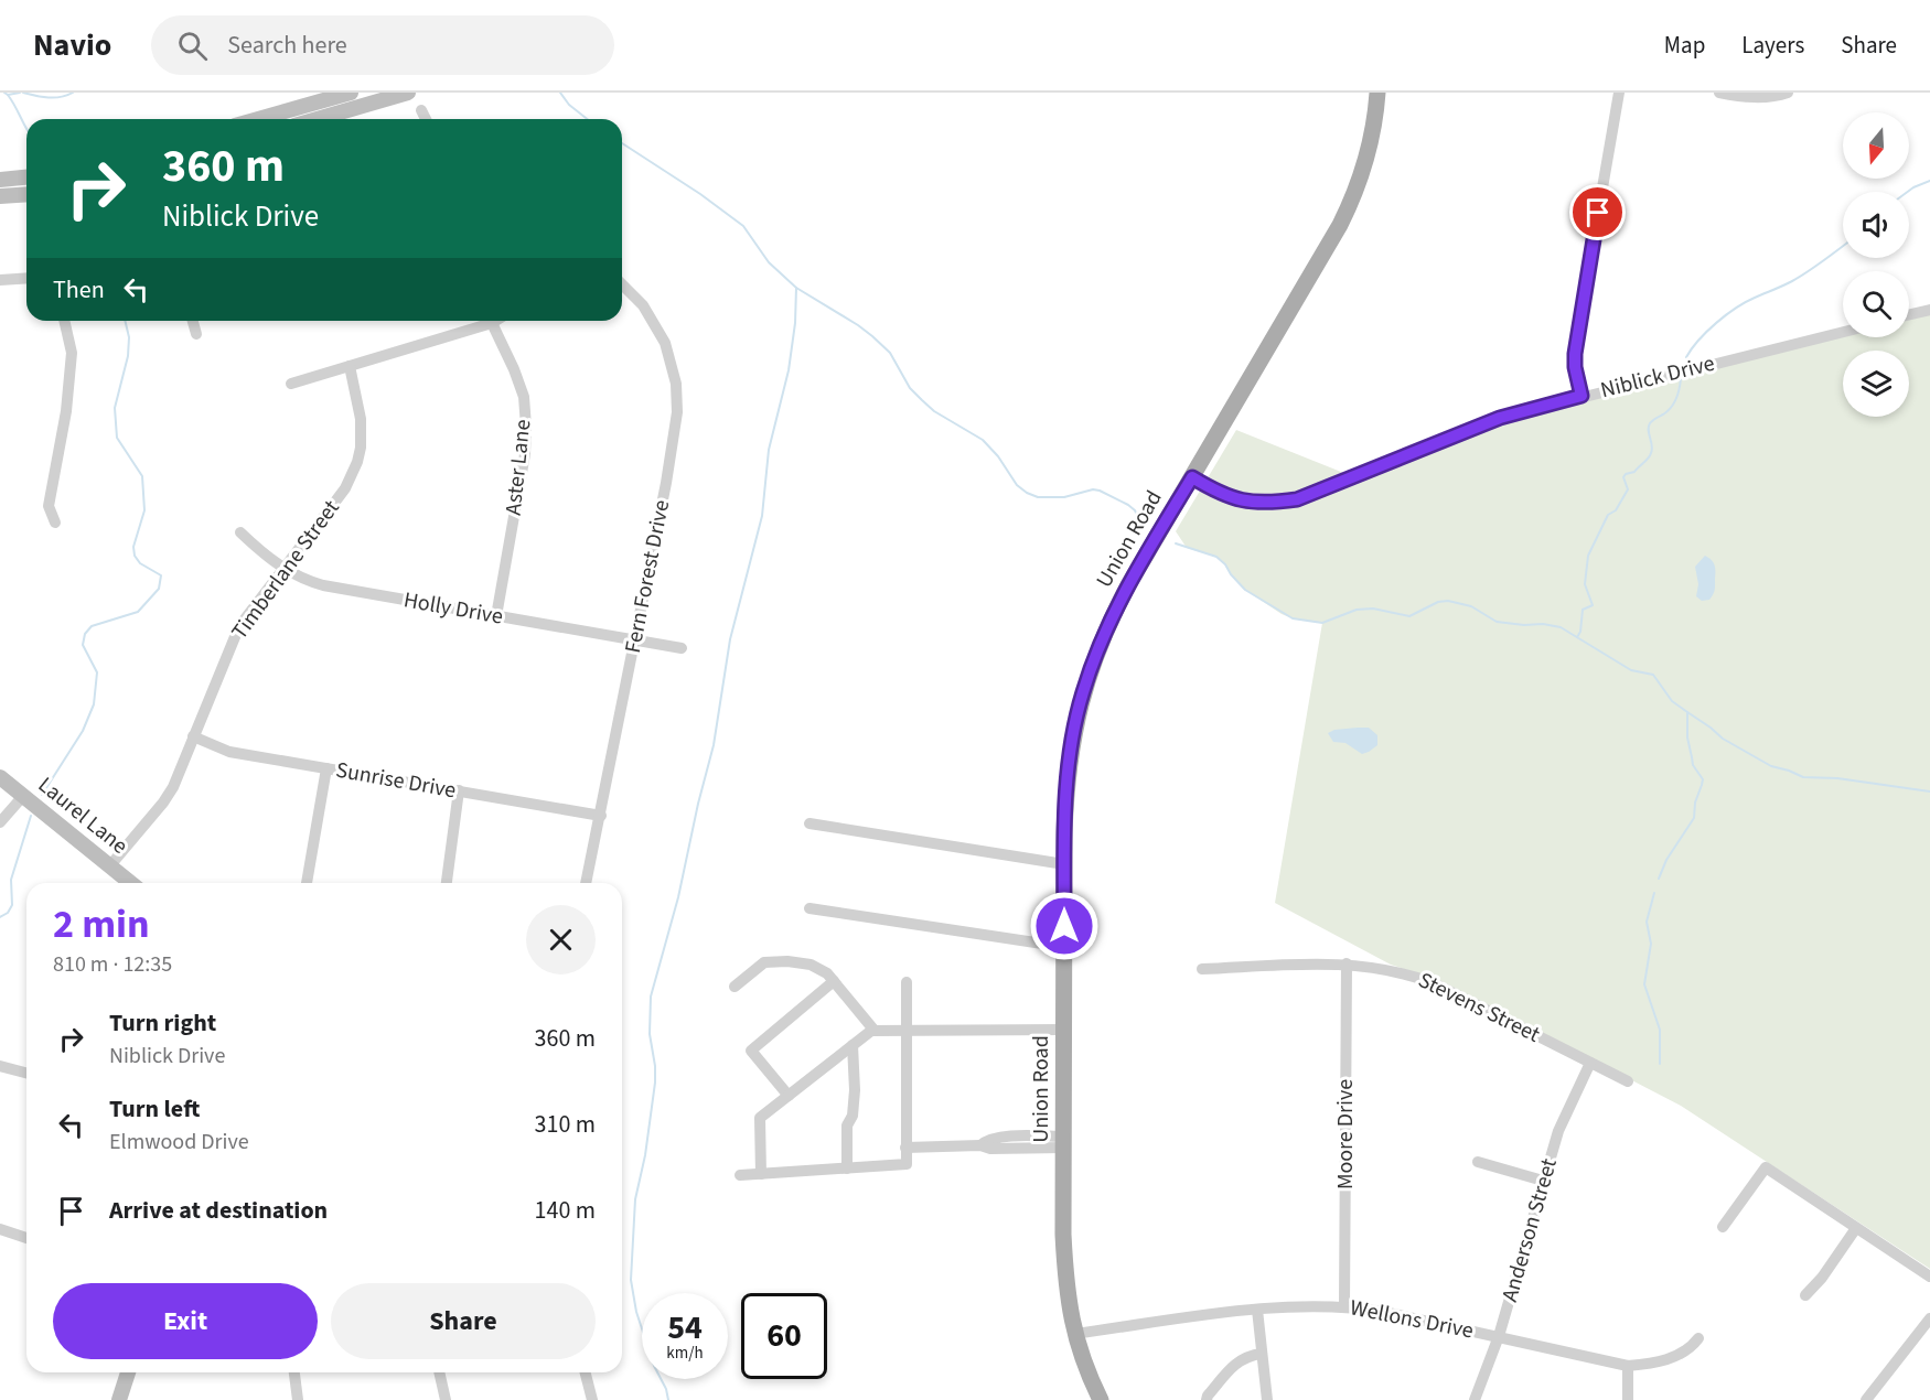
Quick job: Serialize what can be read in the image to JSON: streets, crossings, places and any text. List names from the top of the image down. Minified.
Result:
{"streets":{"main road":["Union Road","Laurel Lane"],"street":["Niblick Drive","Aster Lane","Timberlane Street","Fern Forest Drive","Holly Drive","Sunrise Drive","Stevens Street","Moore Drive","Anderson Street","Wellons Drive"]},"crossings":[["Niblick Drive","Union Road"],["Aster Lane","Holly Drive"],["Union Road","Wellons Drive"],["Timberlane Street","Holly Drive"],["Timberlane Street","Sunrise Drive"],["Timberlane Street","Laurel Lane"],["Fern Forest Drive","Holly Drive"],["Fern Forest Drive","Sunrise Drive"],["Stevens Street","Moore Drive"],["Stevens Street","Anderson Street"],["Moore Drive","Wellons Drive"],["Anderson Street","Wellons Drive"]],"north":"bottom","page":{"header":"Navio","search":"Search here","nav":["Map","Layers","Share"],"turn":["360 m","Niblick Drive"],"then":"Then","heading":["2 min","810 m · 12:35"],"list":[{"name":"Turn right","note":"Niblick Drive","value":"360 m"},{"name":"Turn left","note":"Elmwood Drive","value":"310 m"},{"name":"Arrive at destination","value":"140 m"}],"buttons":["Exit","Share"],"speed":"54 km/h","limit":"60"}}
